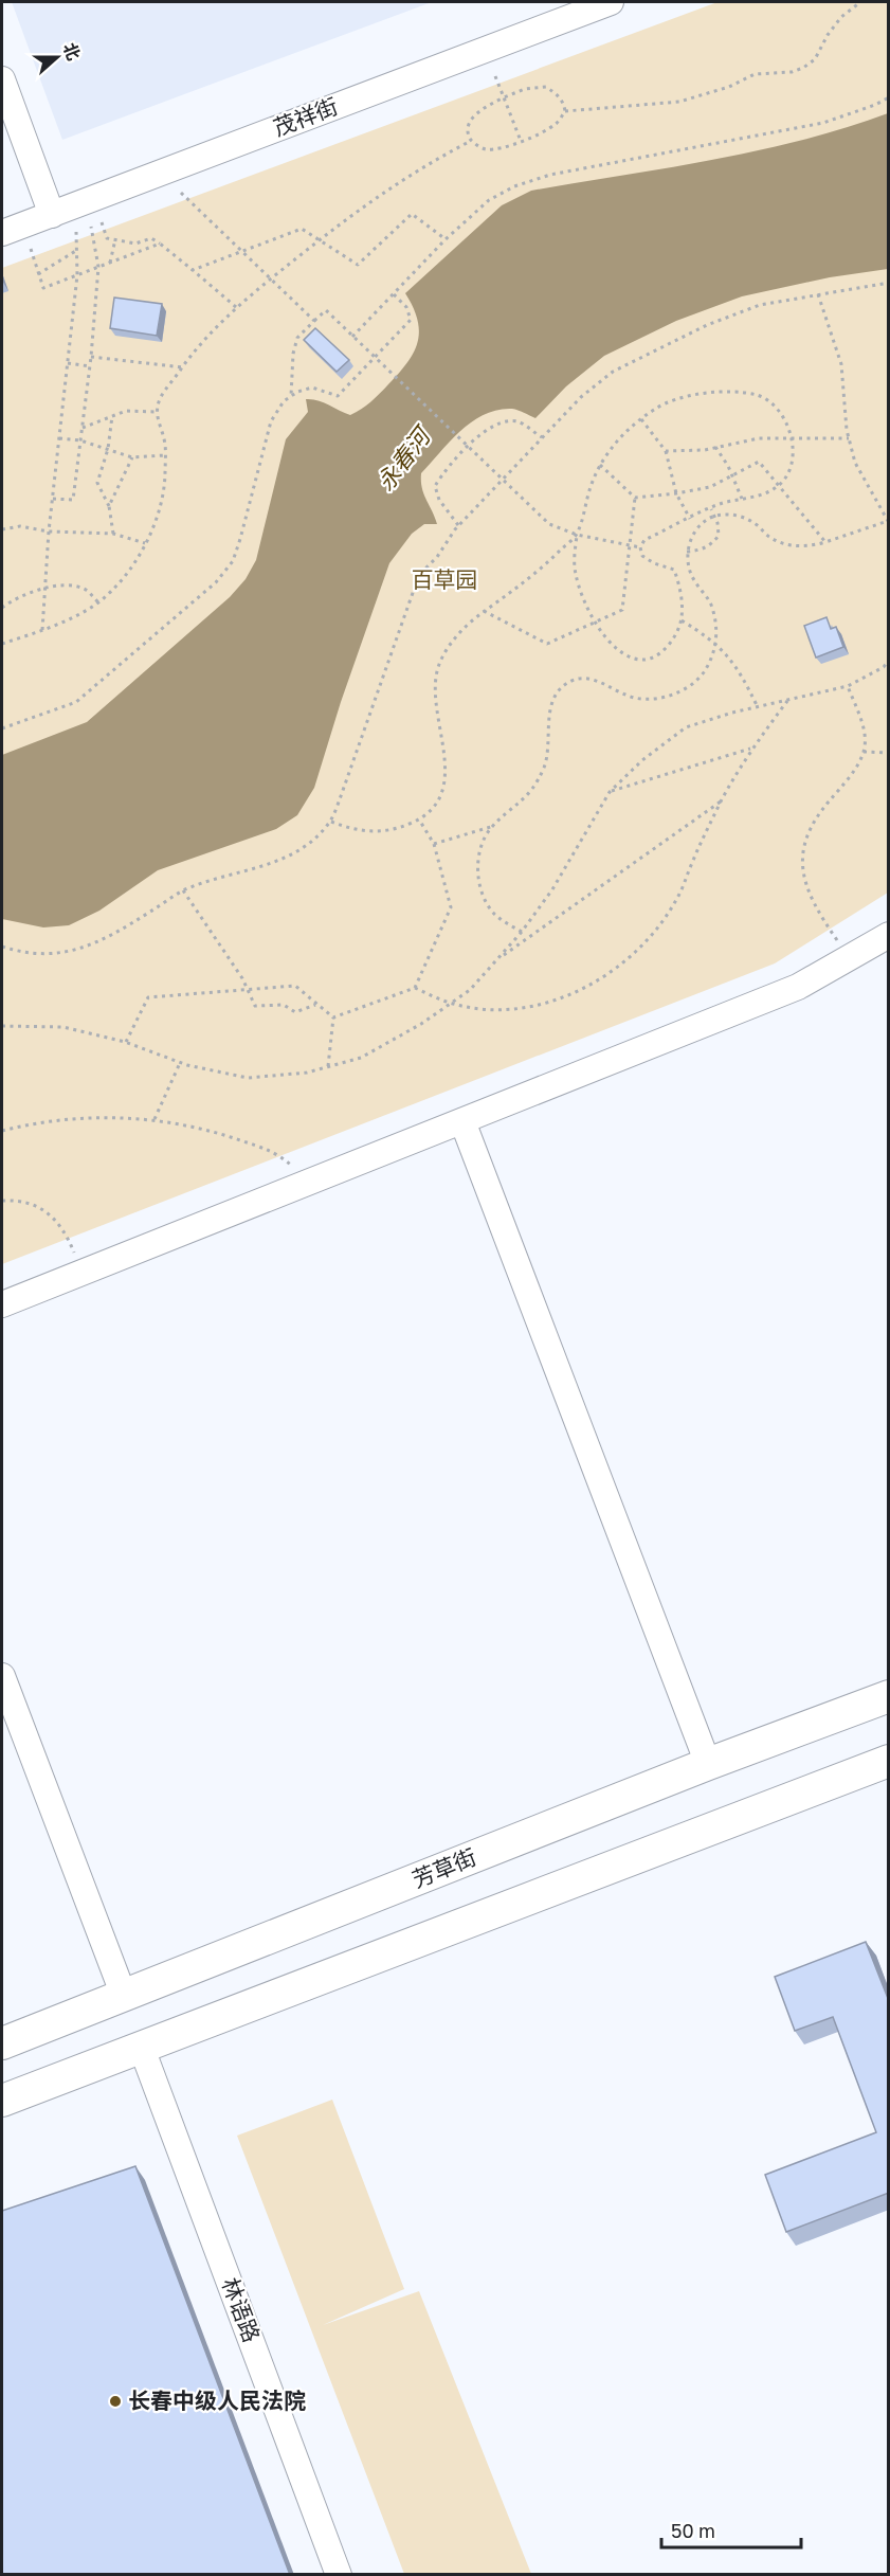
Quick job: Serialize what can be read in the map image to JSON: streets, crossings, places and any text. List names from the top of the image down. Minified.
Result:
{"streets":{"main road":["芳草街"],"street":["茂祥街","林语路"]},"water":["永春河"],"parks":["百草园"],"places":["长春中级人民法院"],"scale_bar":"50 m","north":"right"}
